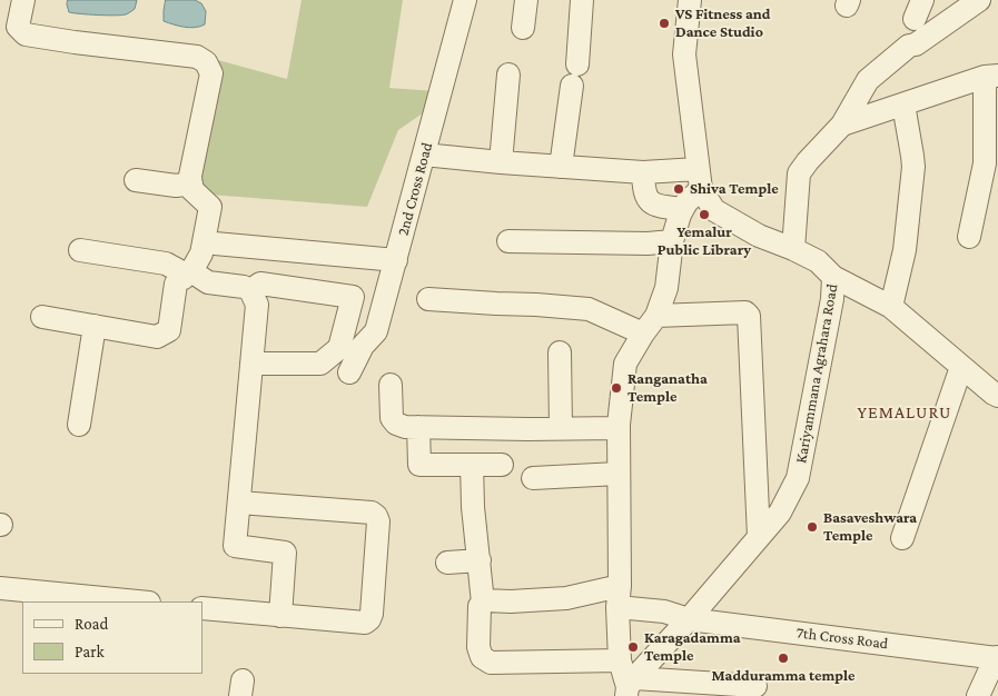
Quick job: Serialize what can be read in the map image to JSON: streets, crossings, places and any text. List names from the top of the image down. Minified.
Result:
{"streets":{"street":["2nd Cross Road","Kariyammana Agrahara Road","7th Cross Road"]},"crossings":[["Kariyammana Agrahara Road","7th Cross Road"]],"districts":["YEMALURU"],"places":["VS Fitness and Dance Studio","Shiva Temple","Yemalur Public Library","Ranganatha Temple","Basaveshwara Temple","Karagadamma Temple","Madduramma temple"],"legend":["Road","Park"]}
